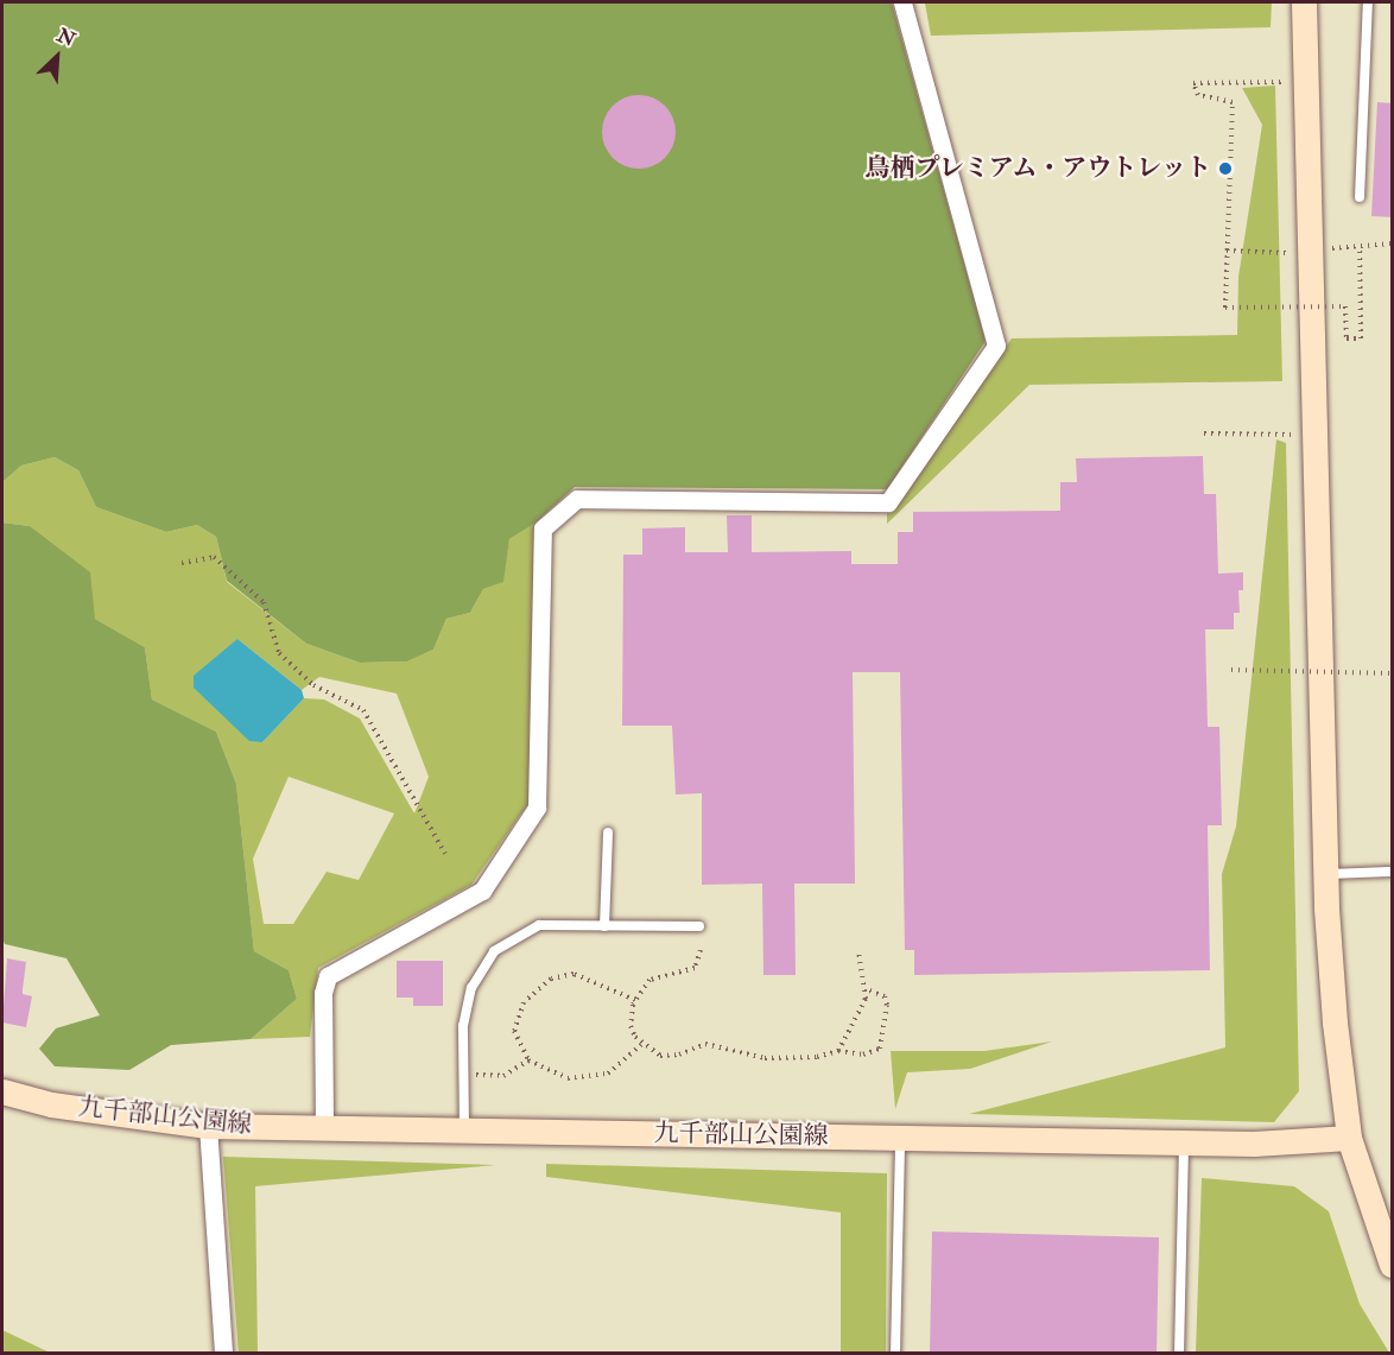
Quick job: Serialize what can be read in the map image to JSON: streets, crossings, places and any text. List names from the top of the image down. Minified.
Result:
{"streets":{"main road":["九千部山公園線"]},"places":["鳥栖プレミアム・アウトレット"],"north":"top right"}
